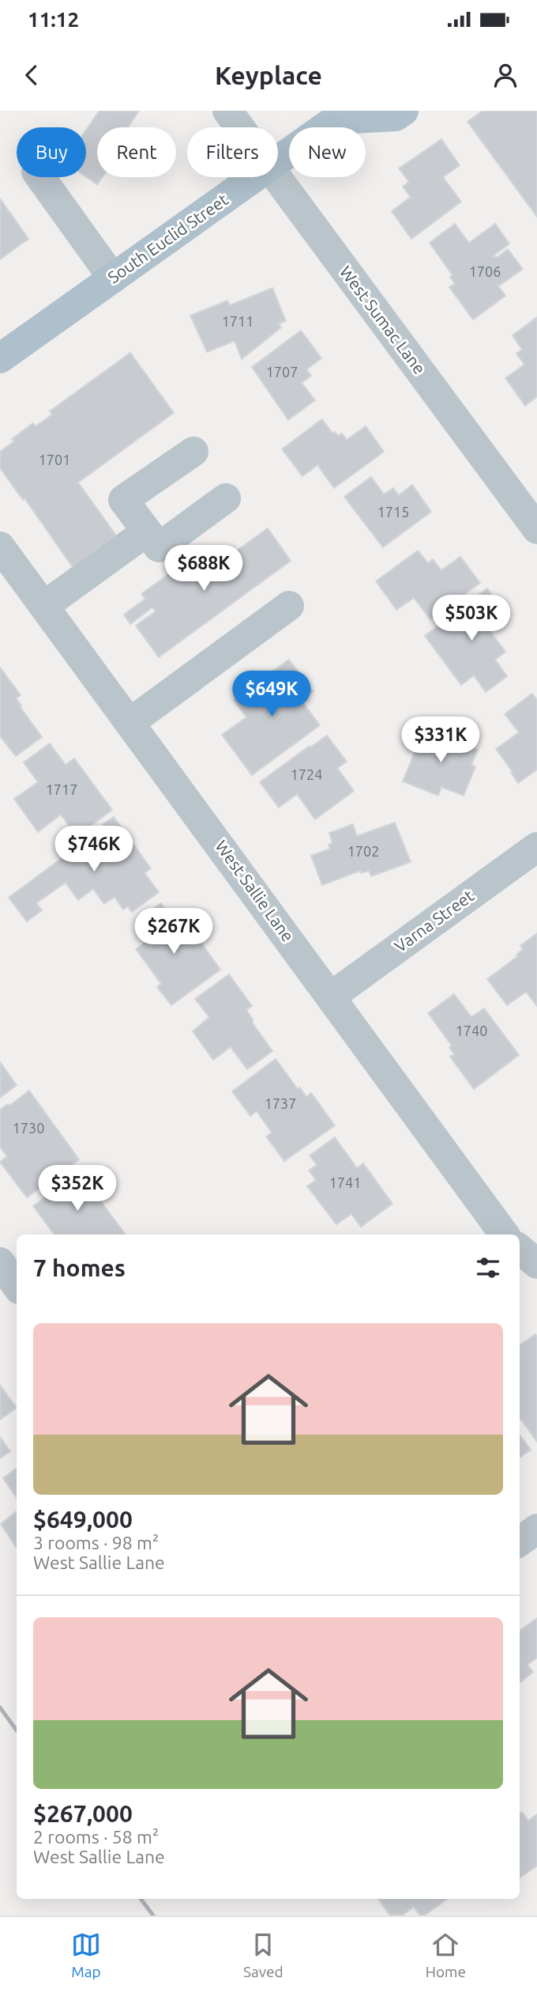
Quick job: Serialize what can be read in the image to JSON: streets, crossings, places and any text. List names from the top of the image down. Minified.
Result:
{"streets":{"main road":["South Euclid Street"],"street":["West Sumac Lane","West Sallie Lane","Varna Street"]},"crossings":[["West Sallie Lane","Varna Street"]],"house_numbers":["1706","1711","1707","1701","1715","1724","1717","1702","1740","1737","1730","1741"],"page":{"status":"11:12","header":"Keyplace","chip":["Buy","Rent","Filters","New"],"price":["$688K","$503K","$649K","$331K","$746K","$267K","$352K"],"heading":"7 homes","list":[{"name":"$649,000","note":"3 rooms · 98 m² · West Sallie Lane"},{"name":"$267,000","note":"2 rooms · 58 m² · West Sallie Lane"}],"tabs":["Map","Saved","Home"]}}
